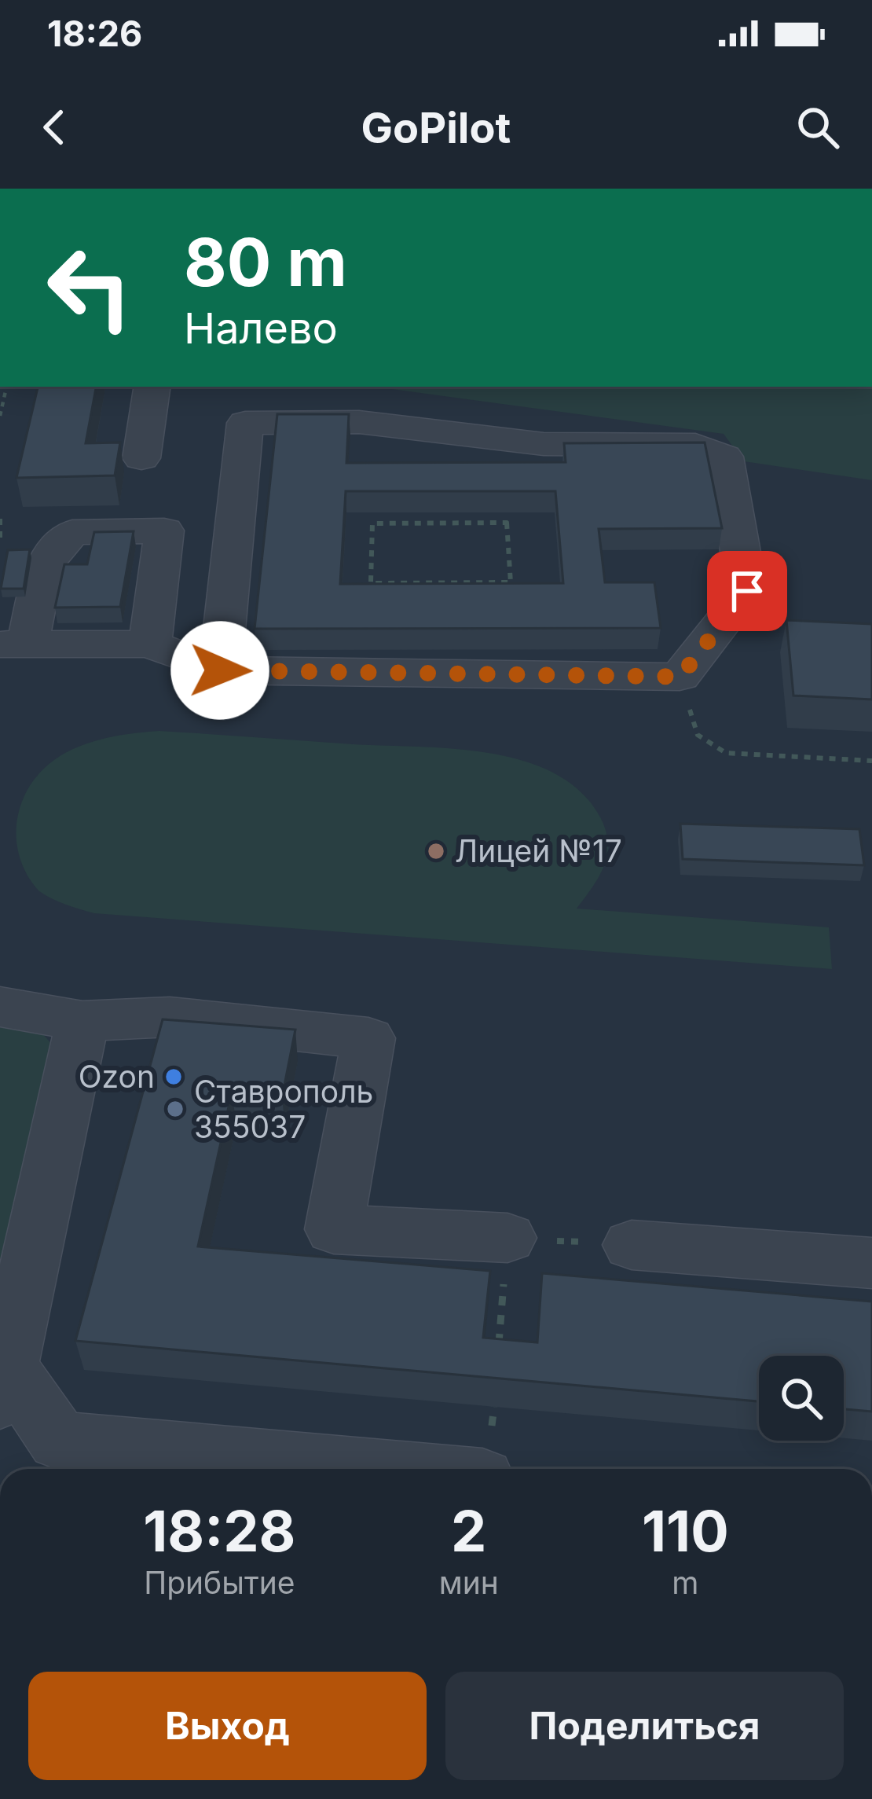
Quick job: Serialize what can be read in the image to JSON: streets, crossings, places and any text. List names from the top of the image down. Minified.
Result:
{"places":["Лицей №17","Ozon","Ставрополь 355037"],"page":{"status":"18:26","header":"GoPilot","turn":["80 m","Налево"],"eta":["18:28","Прибытие","2","мин","110","m"],"buttons":["Выход","Поделиться"]}}
